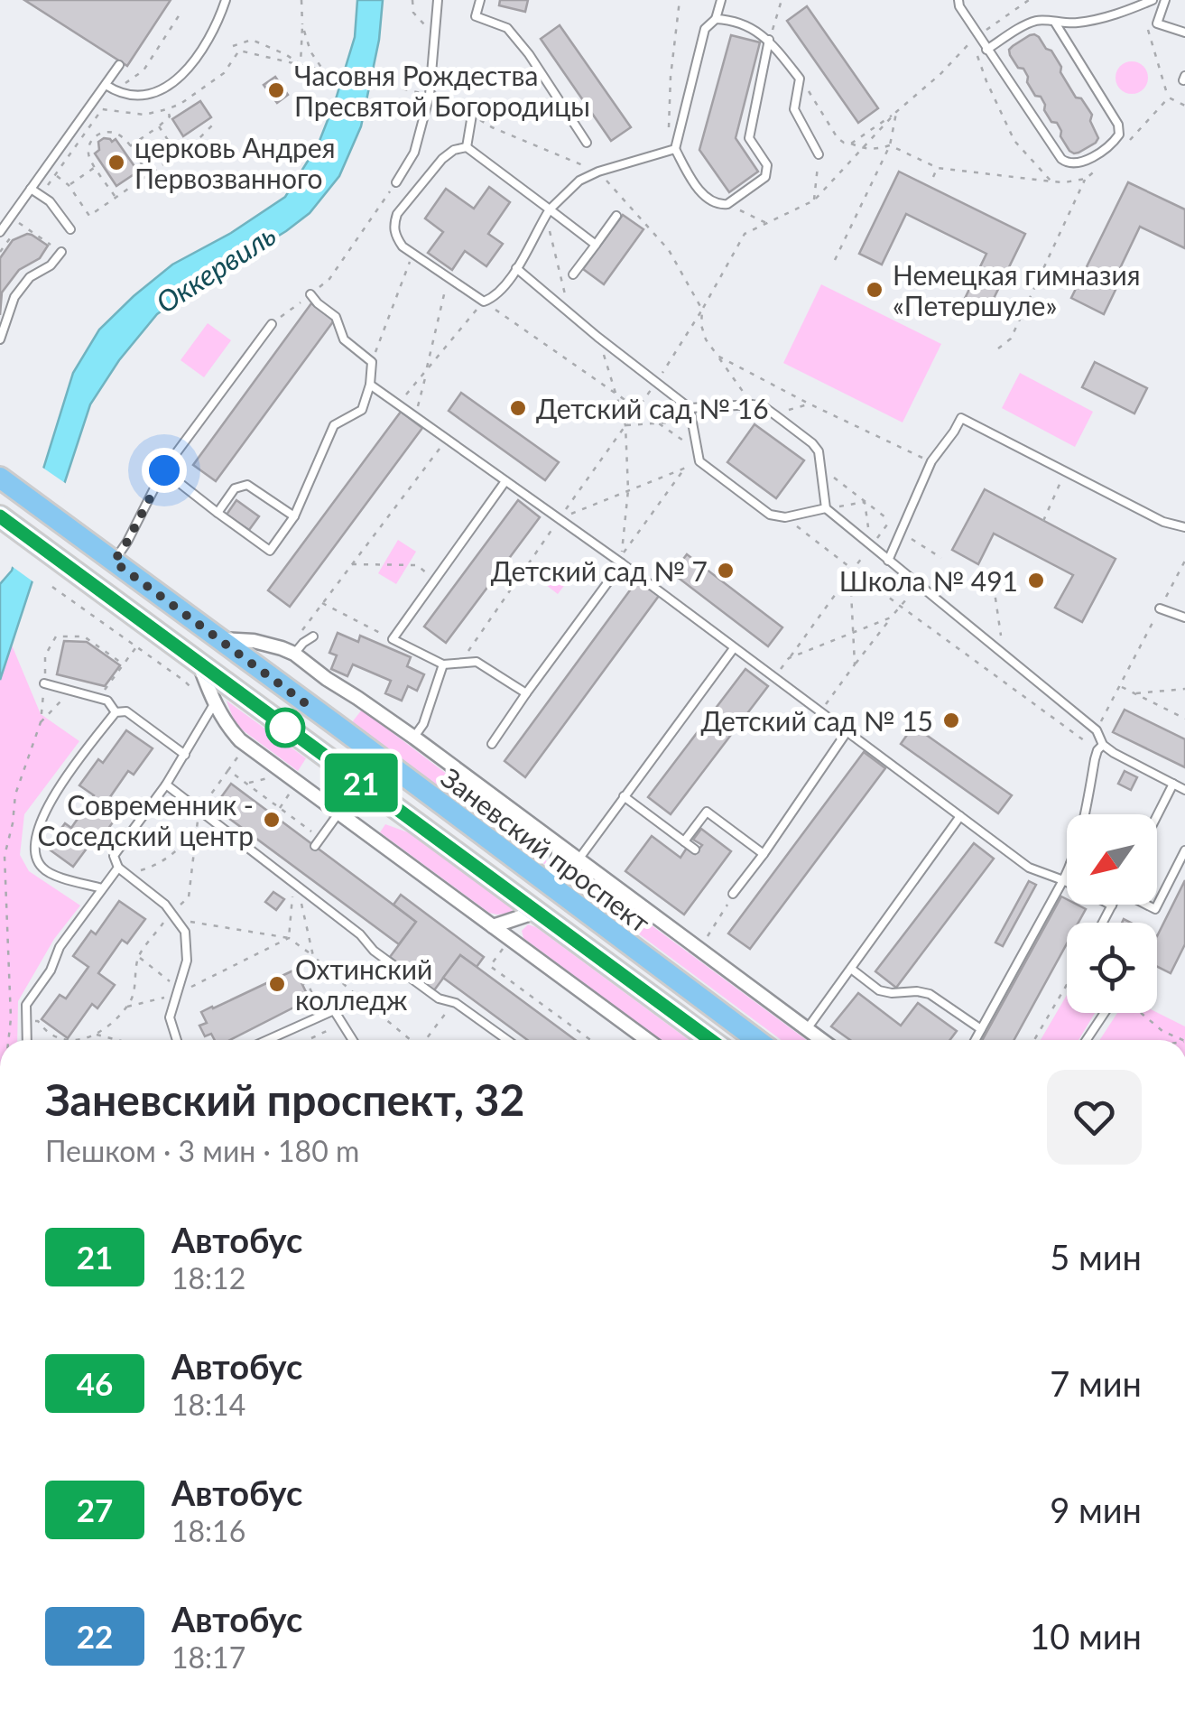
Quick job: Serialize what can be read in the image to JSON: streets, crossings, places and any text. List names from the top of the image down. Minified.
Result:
{"streets":{"main road":["Заневский проспект"]},"water":["Оккервиль"],"places":["Часовня Рождества Пресвятой Богородицы","церковь Андрея Первозванного","Немецкая гимназия «Петершуле»","Детский сад № 16","Детский сад № 7","Школа № 491","Детский сад № 15","Современник - Соседский центр","Охтинский колледж"],"lines":["bus line 21"],"north":"bottom left","page":{"on_map":"21","heading":["Заневский проспект, 32","Пешком · 3 мин · 180 m"],"list":[{"mark":"21","name":"Автобус","note":"18:12","value":"5 мин"},{"mark":"46","name":"Автобус","note":"18:14","value":"7 мин"},{"mark":"27","name":"Автобус","note":"18:16","value":"9 мин"},{"mark":"22","name":"Автобус","note":"18:17","value":"10 мин"}]}}
